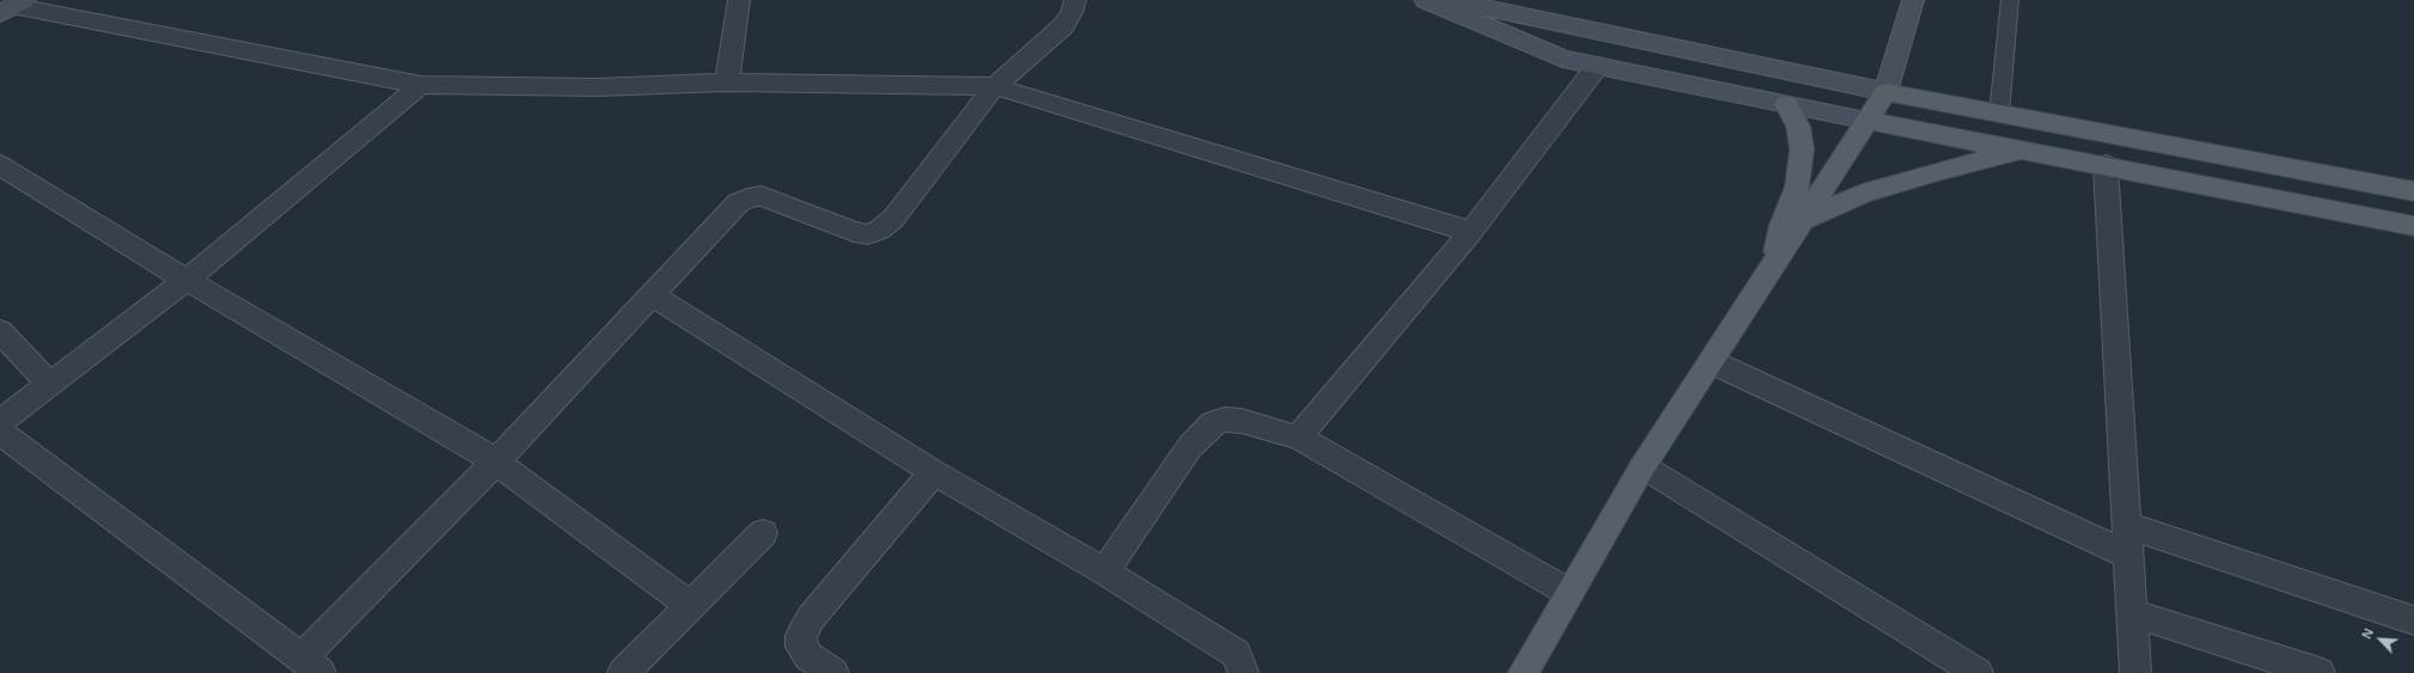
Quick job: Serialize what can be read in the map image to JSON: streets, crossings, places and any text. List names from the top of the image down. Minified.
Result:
{"north":"top left"}
